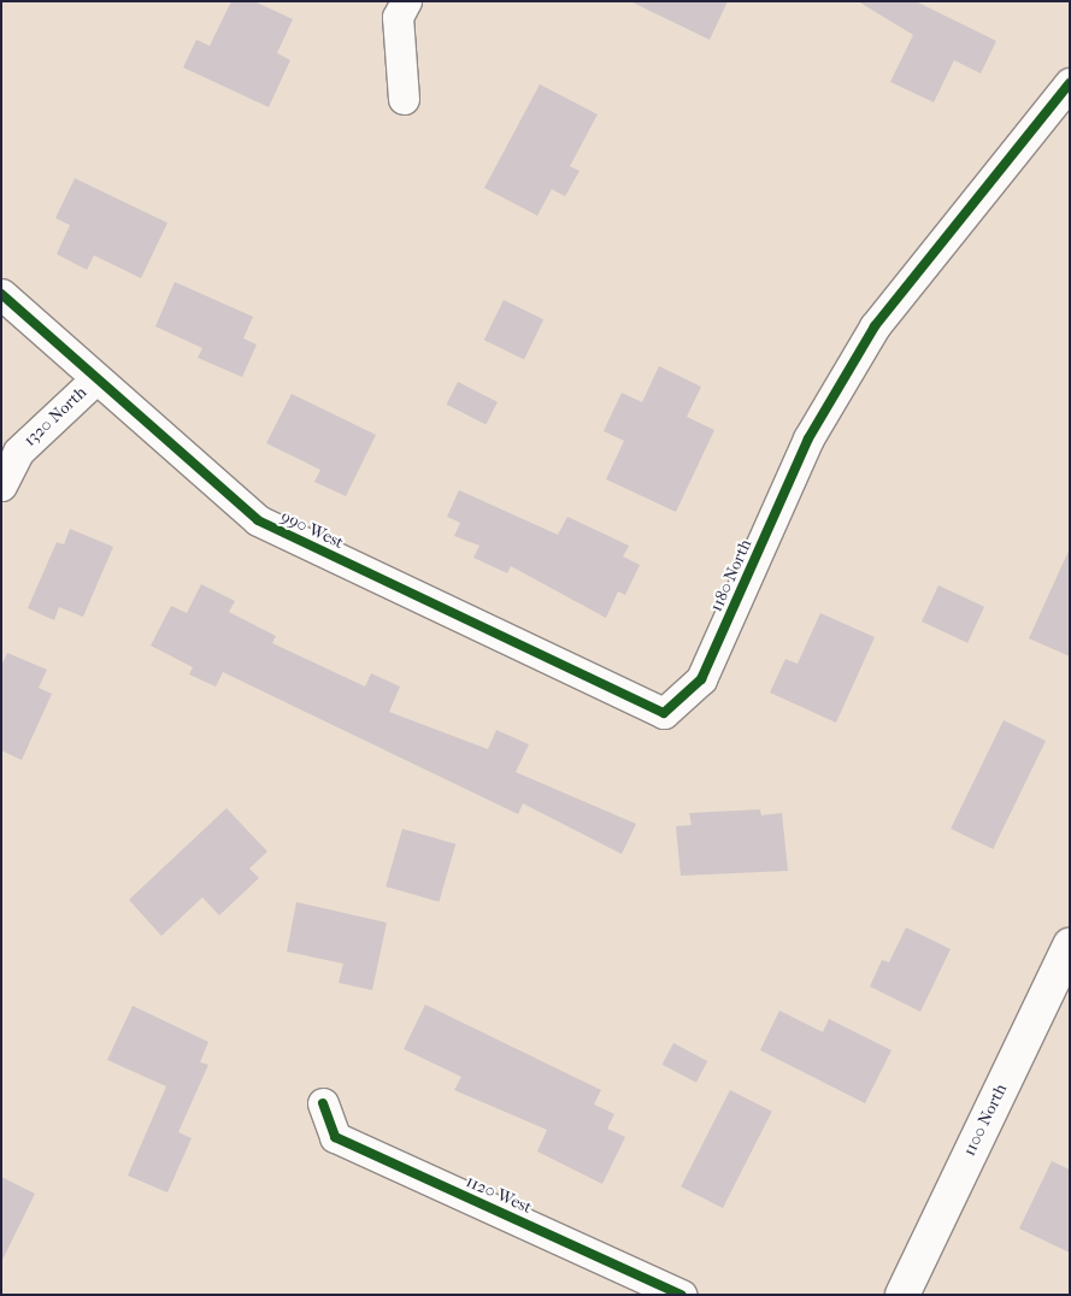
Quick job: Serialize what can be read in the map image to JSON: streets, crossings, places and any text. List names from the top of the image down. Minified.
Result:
{"streets":{"main road":["1100 North"],"street":["1320 North","990 West","1180 North","1120 West"]},"crossings":[["1320 North","990 West"],["990 West","1180 North"]]}
